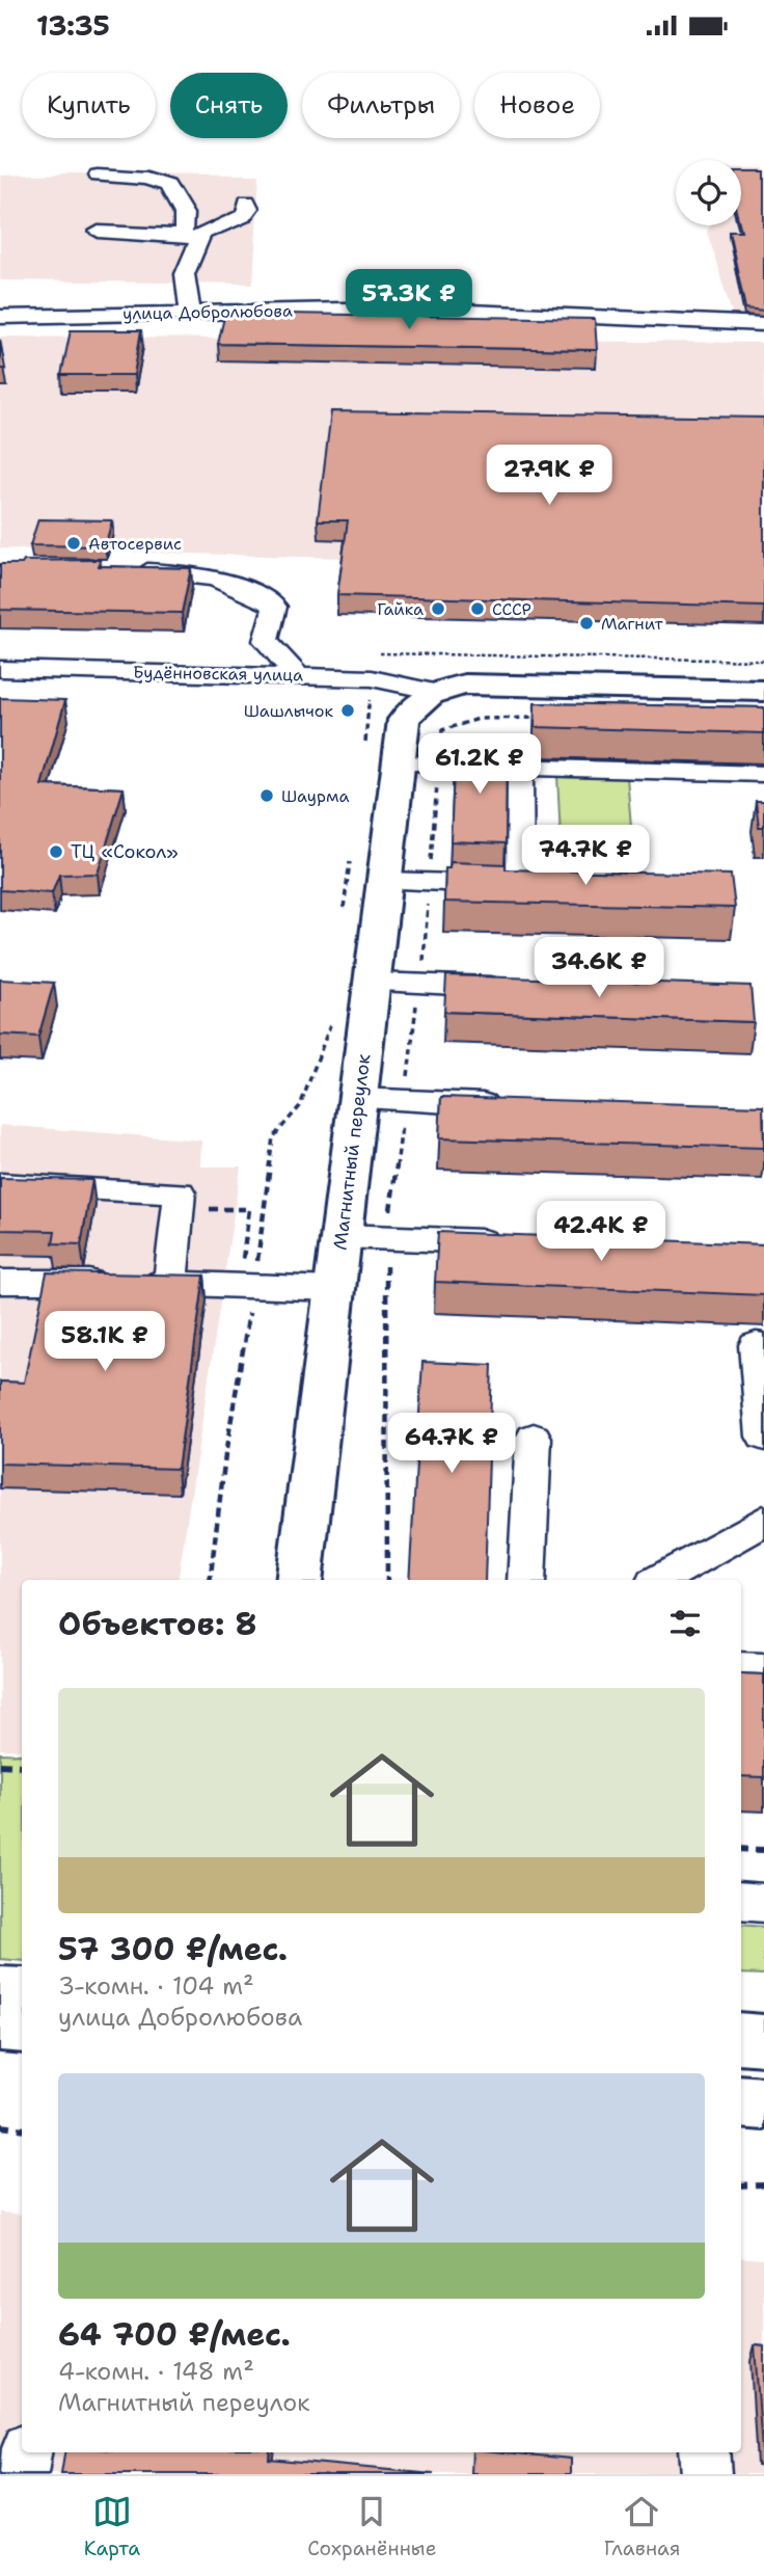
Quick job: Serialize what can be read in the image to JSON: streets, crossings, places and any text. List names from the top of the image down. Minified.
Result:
{"streets":{"main road":["Будённовская улица","Магнитный переулок"],"street":["улица Добролюбова"]},"crossings":[["Будённовская улица","Магнитный переулок"]],"places":["Автосервис","Гайка","СССР","Магнит","Шашлычок","Шаурма","ТЦ «Сокол»"],"page":{"status":"13:35","chip":["Купить","Снять","Фильтры","Новое"],"price":["57.3K ₽","27.9K ₽","61.2K ₽","74.7K ₽","34.6K ₽","42.4K ₽","58.1K ₽","64.7K ₽"],"heading":"Объектов: 8","list":[{"name":"57 300 ₽/мес.","note":"3-комн. · 104 m² · улица Добролюбова"},{"name":"64 700 ₽/мес.","note":"4-комн. · 148 m² · Магнитный переулок"}],"tabs":["Карта","Сохранённые","Главная"]}}
